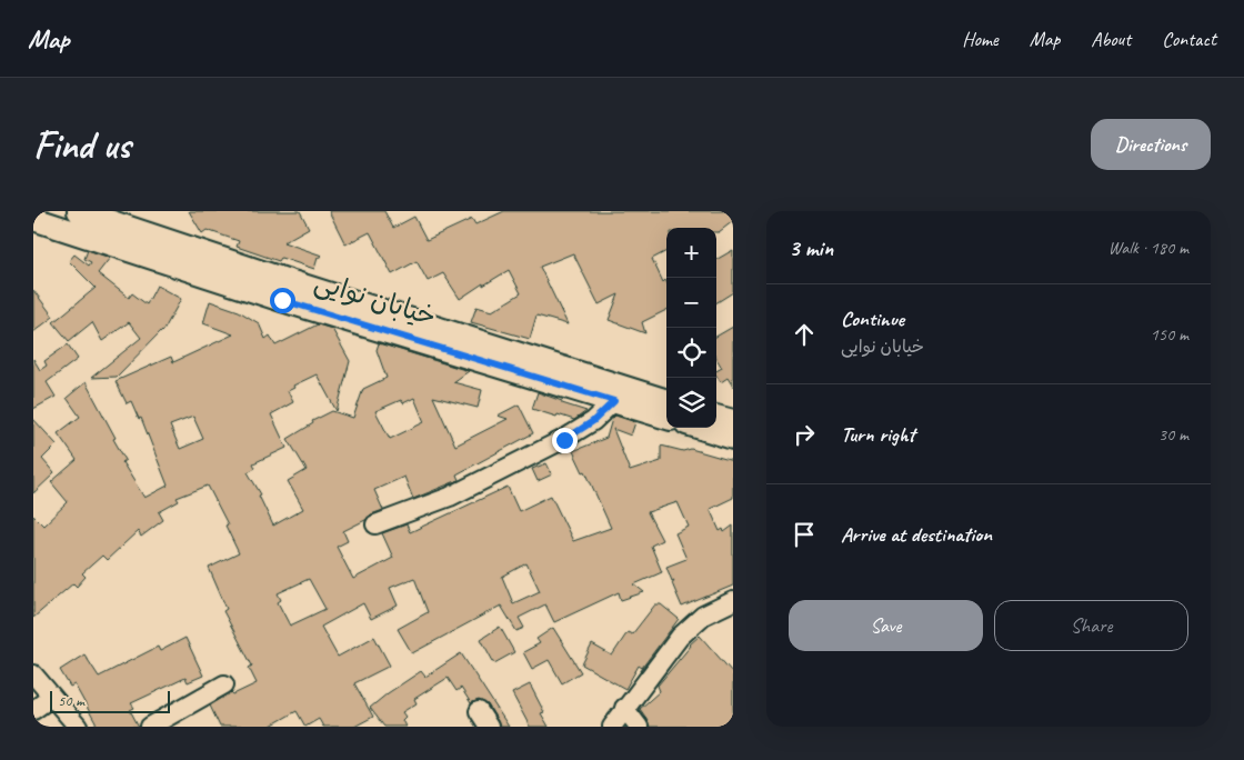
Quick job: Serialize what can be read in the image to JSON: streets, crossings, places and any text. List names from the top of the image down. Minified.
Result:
{"streets":{"street":["خیابان نوایی"]},"scale_bar":"50 m","page":{"header":"Map","nav":["Home","Map","About","Contact"],"buttons":["Directions",["Save","Share"]],"title":"Find us","heading":["3 min","Walk · 180 m"],"map_buttons":["+","−"],"list":[["Continue","خیابان نوایی","150 m"],["Turn right","30 m"],"Arrive at destination"],"scale":"50 m"}}
